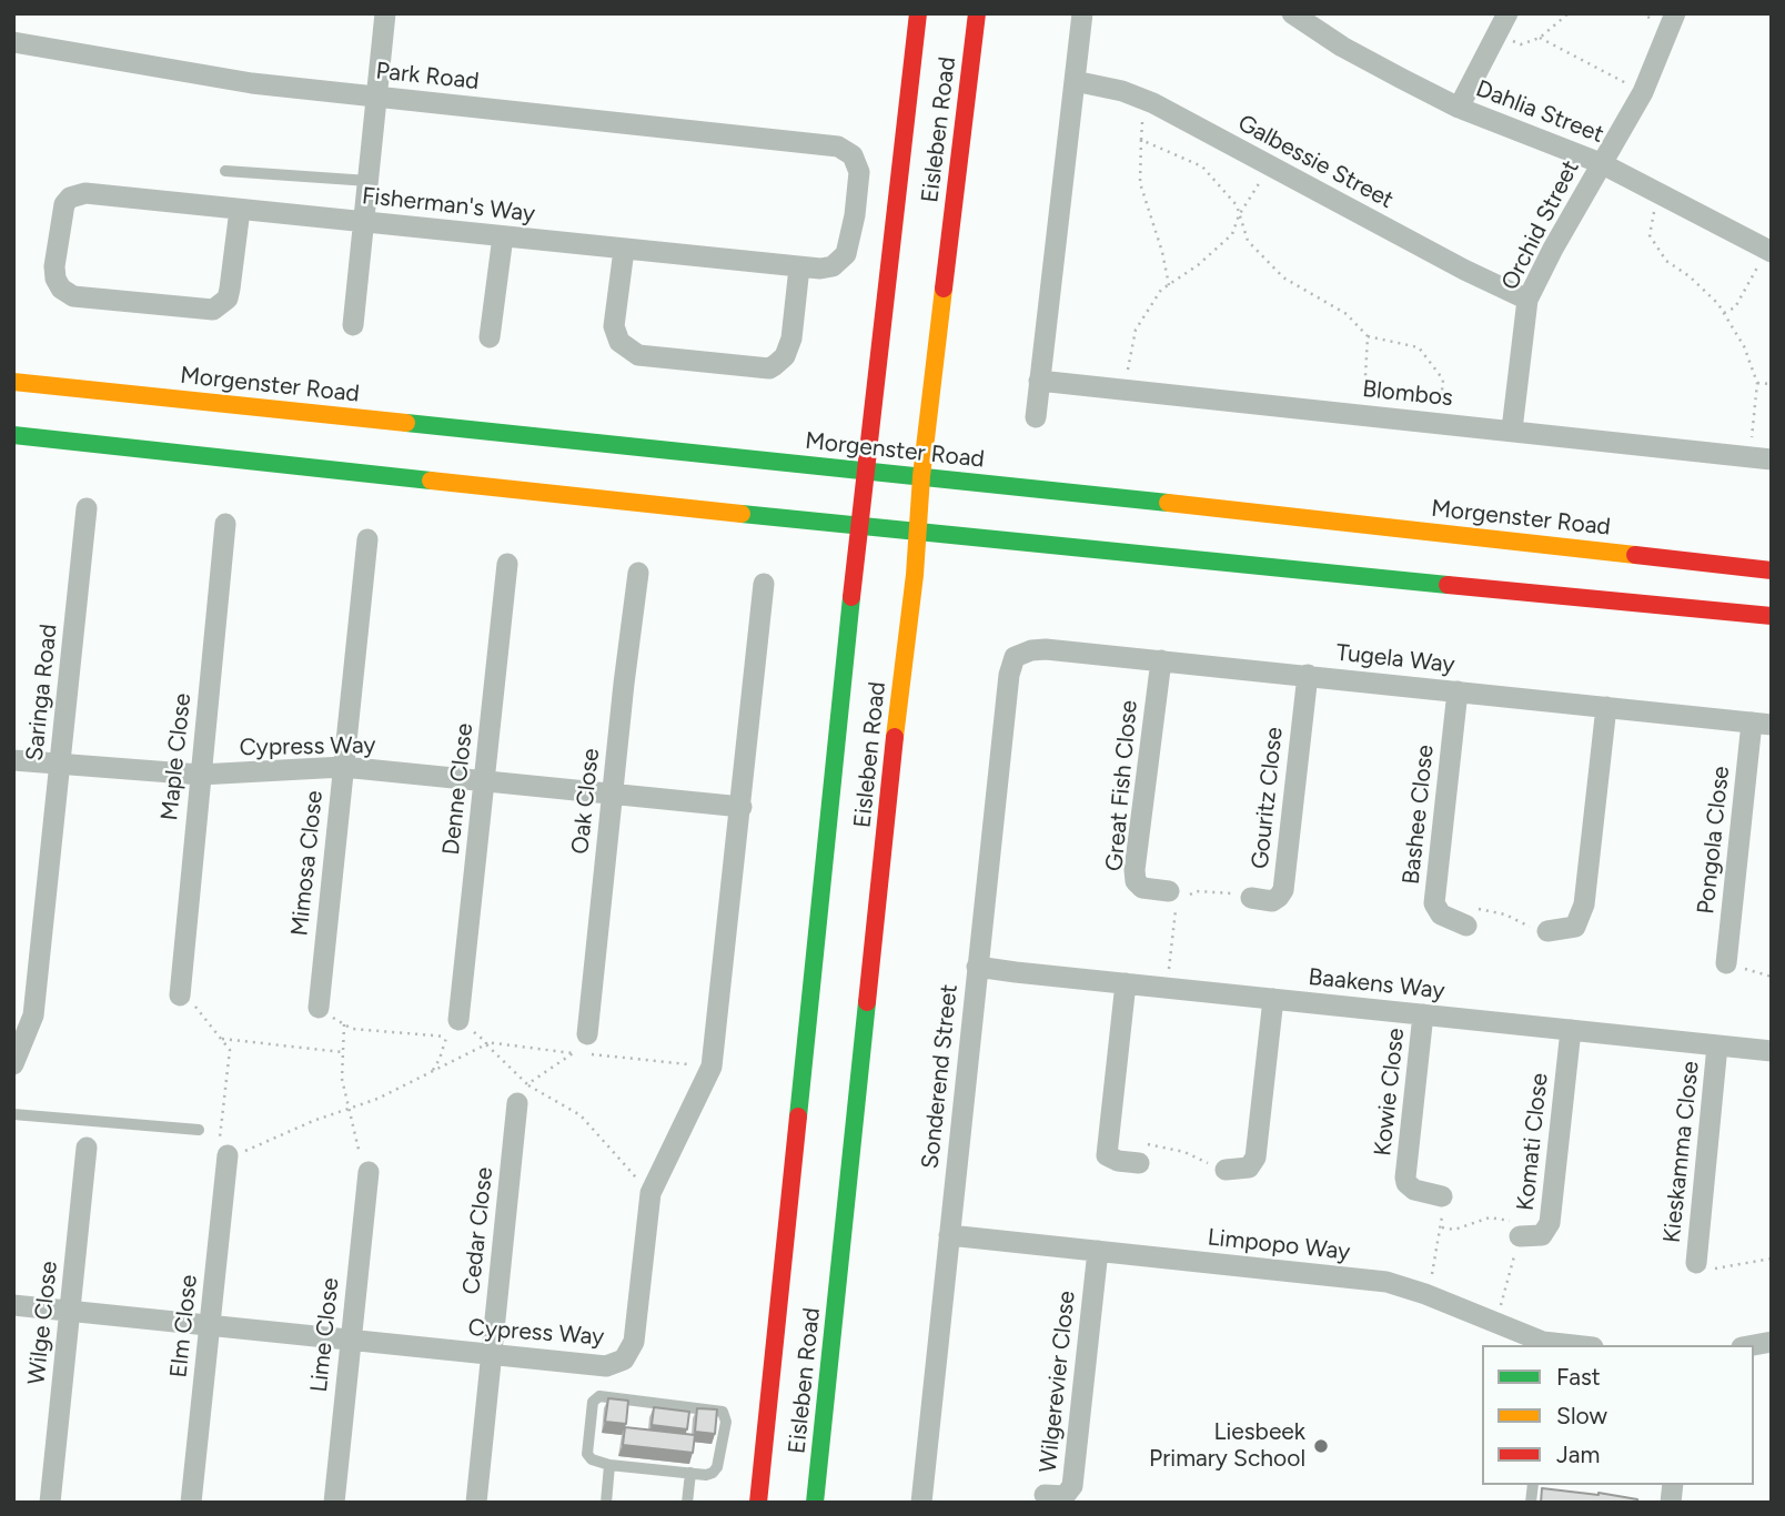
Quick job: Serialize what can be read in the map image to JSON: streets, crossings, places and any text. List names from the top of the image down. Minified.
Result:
{"streets":{"main road":["Eisleben Road","Morgenster Road"],"street":["Park Road","Dahlia Street","Galbessie Street","Fisherman's Way","Orchid Street","Blombos","Tugela Way","Saringa Road","Cypress Way","Maple Close","Great Fish Close","Denne Close","Gouritz Close","Oak Close","Bashee Close","Pongola Close","Mimosa Close","Baakens Way","Sonderend Street","Kowie Close","Komati Close","Kieskamma Close","Cedar Close","Limpopo Way","Wilge Close","Elm Close","Lime Close","Wilgerevier Close"]},"crossings":[["Park Road","Fisherman's Way"],["Dahlia Street","Orchid Street"],["Eisleben Road","Morgenster Road"],["Galbessie Street","Orchid Street"],["Orchid Street","Blombos"],["Tugela Way","Great Fish Close"],["Tugela Way","Gouritz Close"],["Tugela Way","Bashee Close"],["Tugela Way","Pongola Close"],["Tugela Way","Sonderend Street"],["Saringa Road","Cypress Way"],["Cypress Way","Maple Close"],["Cypress Way","Denne Close"],["Cypress Way","Oak Close"],["Cypress Way","Mimosa Close"],["Cypress Way","Cedar Close"],["Cypress Way","Wilge Close"],["Cypress Way","Elm Close"],["Cypress Way","Lime Close"],["Baakens Way","Sonderend Street"],["Baakens Way","Kowie Close"],["Baakens Way","Komati Close"],["Baakens Way","Kieskamma Close"],["Sonderend Street","Limpopo Way"],["Limpopo Way","Wilgerevier Close"]],"places":["Liesbeek Primary School"],"legend":["Fast","Slow","Jam"]}
